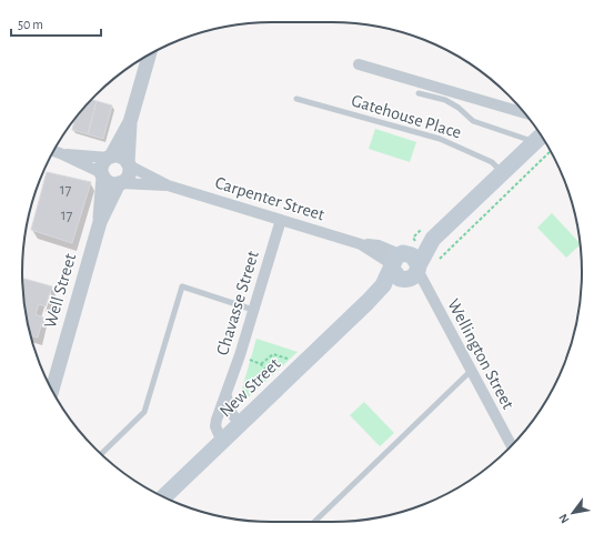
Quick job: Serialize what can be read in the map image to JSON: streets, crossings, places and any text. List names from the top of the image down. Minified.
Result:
{"streets":{"main road":["New Street"],"street":["Carpenter Street","Well Street","Chavasse Street","Wellington Street"],"lane":["Gatehouse Place"]},"crossings":[["Gatehouse Place","New Street"],["Carpenter Street","Well Street"],["Carpenter Street","Chavasse Street"],["Carpenter Street","Wellington Street"],["Carpenter Street","New Street"],["Chavasse Street","New Street"],["Wellington Street","New Street"]],"house_numbers":["17","17"],"scale_bar":"50 m","north":"bottom left"}
